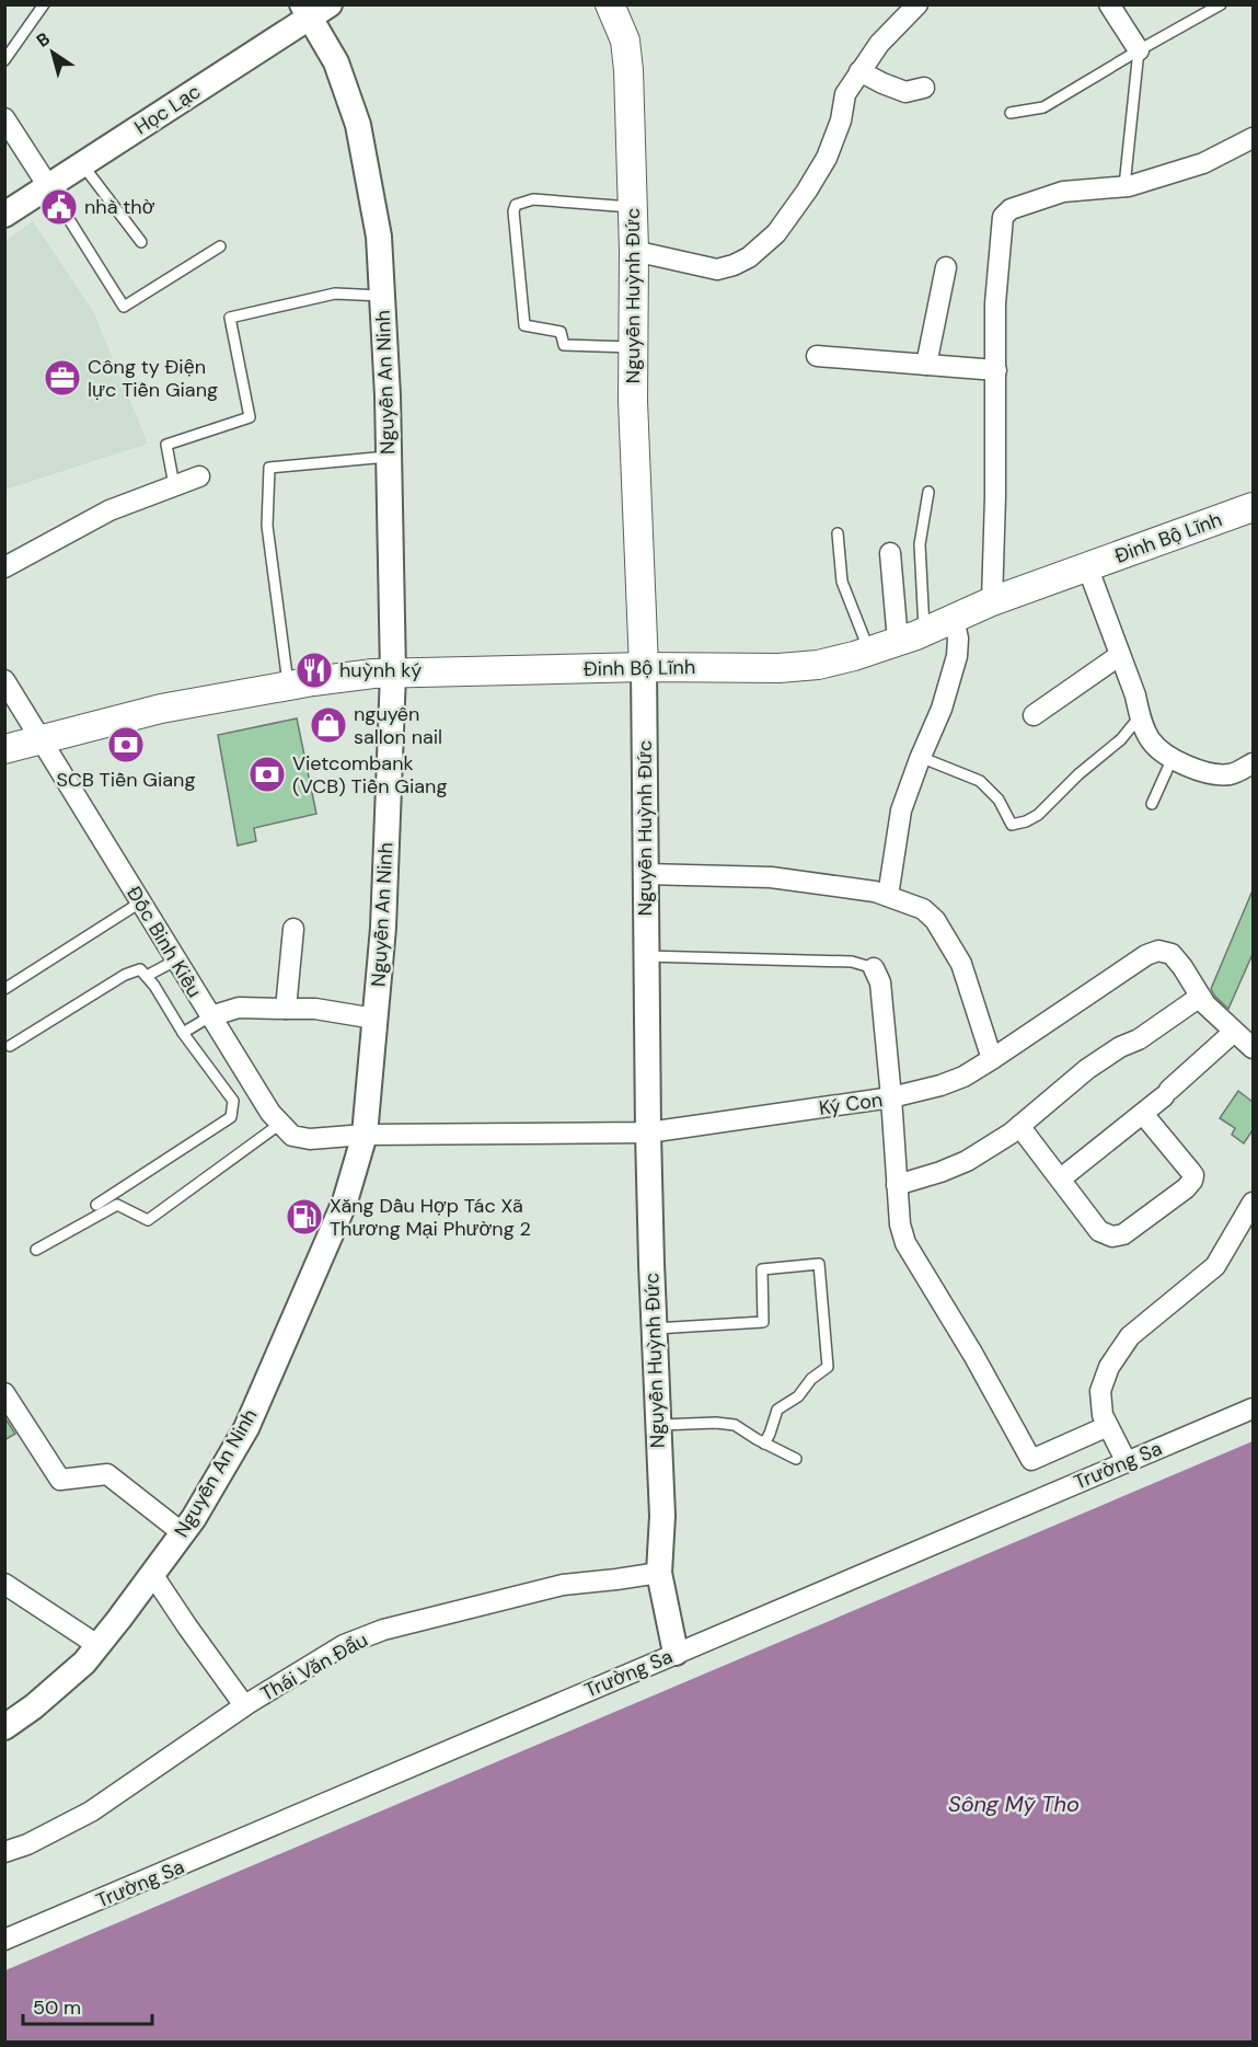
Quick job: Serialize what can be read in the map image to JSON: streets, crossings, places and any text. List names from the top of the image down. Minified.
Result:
{"streets":{"main road":["Nguyễn Huỳnh Đức","Đinh Bộ Lĩnh"],"street":["Học Lạc","Nguyễn An Ninh","Đốc Binh Kiều","Ký Con","Trường Sa","Thái Văn Đẩu"]},"crossings":[["Học Lạc","Nguyễn An Ninh"],["Nguyễn Huỳnh Đức","Đinh Bộ Lĩnh"],["Nguyễn Huỳnh Đức","Ký Con"],["Nguyễn Huỳnh Đức","Trường Sa"],["Nguyễn Huỳnh Đức","Thái Văn Đẩu"],["Nguyễn An Ninh","Đinh Bộ Lĩnh"],["Nguyễn An Ninh","Đốc Binh Kiều"],["Nguyễn An Ninh","Ký Con"],["Đinh Bộ Lĩnh","Đốc Binh Kiều"],["Đốc Binh Kiều","Ký Con"]],"water":["Sông Mỹ Tho"],"places":{"public building":["nhà thờ"],"office":["Công ty Điện lực Tiền Giang"],"restaurant":["huỳnh ký"],"shop":["nguyên sallon nail"],"bank":["SCB Tiền Giang","Vietcombank (VCB) Tiền Giang"],"fuel station":["Xăng Dầu Hợp Tác Xã Thương Mại Phường 2"]},"scale_bar":"50 m","north":"top left"}
